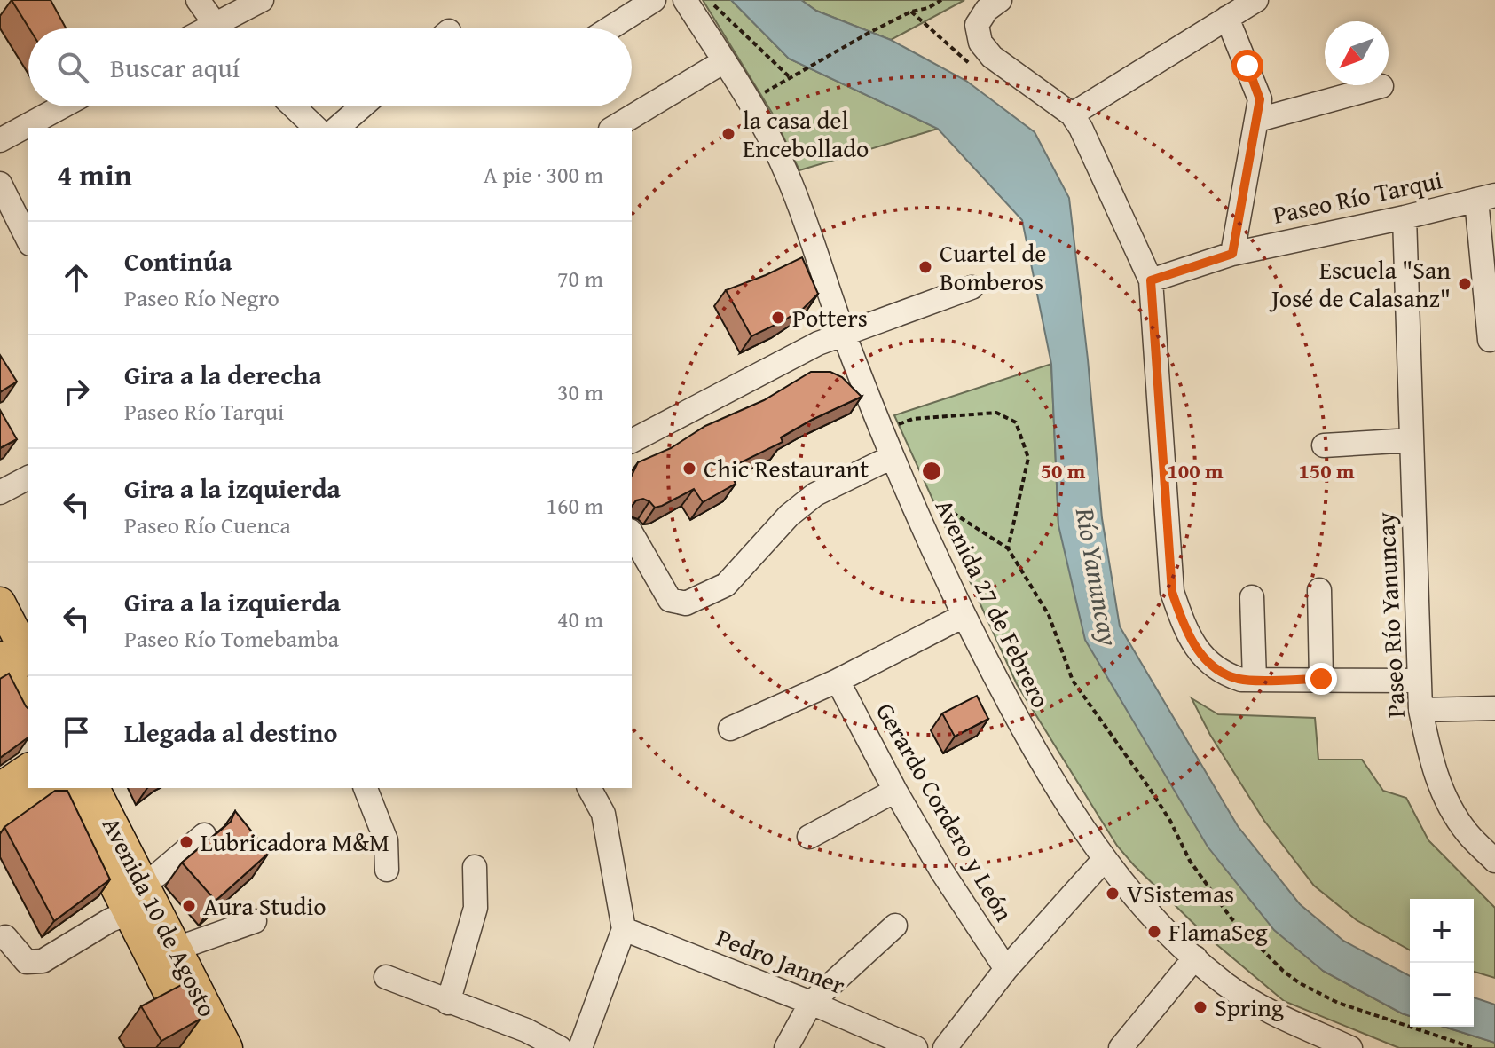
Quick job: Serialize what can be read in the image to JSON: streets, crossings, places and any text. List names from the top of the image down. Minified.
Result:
{"streets":{"main road":["Avenida 10 de Agosto"],"street":["Paseo Río Tarqui","Avenida 27 de Febrero","Paseo Río Yanuncay","Gerardo Cordero y León","Pedro Janner"]},"crossings":[["Paseo Río Tarqui","Paseo Río Yanuncay"]],"water":["Río Yanuncay"],"places":["la casa del Encebollado","Cuartel de Bomberos","Escuela \"San José de Calasanz\"","Potters","Chic Restaurant","Lubricadora M&M","VSistemas","Aura Studio","FlamaSeg","Spring"],"north":"bottom left","page":{"search":"Buscar aquí","heading":["4 min","A pie · 300 m"],"list":[["Continúa","Paseo Río Negro","70 m"],["Gira a la derecha","Paseo Río Tarqui","30 m"],["Gira a la izquierda","Paseo Río Cuenca","160 m"],["Gira a la izquierda","Paseo Río Tomebamba","40 m"],"Llegada al destino"],"map_buttons":["+","−"]},"rings":["50 m","100 m","150 m"]}
